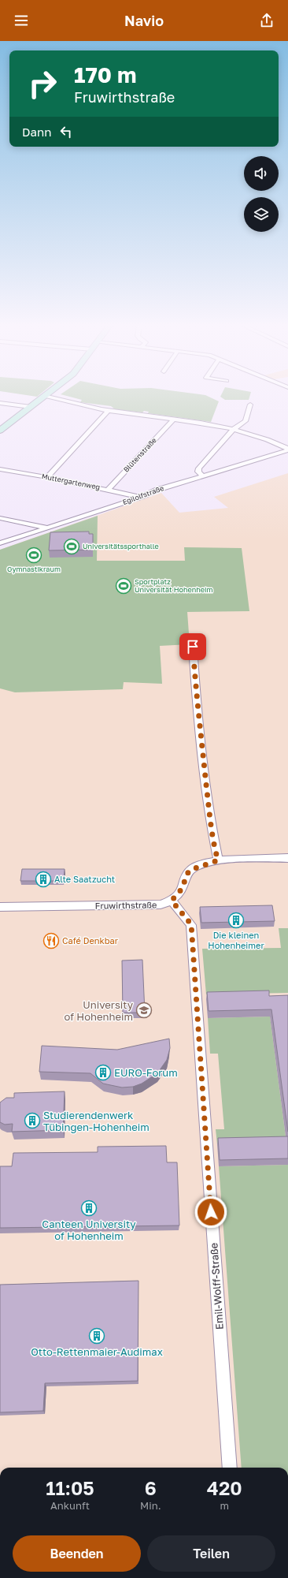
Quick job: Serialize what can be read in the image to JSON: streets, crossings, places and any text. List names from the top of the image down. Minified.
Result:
{"streets":{"street":["Blütenstraße","Muttergartenweg","Egilolfstraße","Fruwirthstraße","Emil-Wolff-Straße"]},"crossings":[["Blütenstraße","Muttergartenweg"],["Muttergartenweg","Egilolfstraße"],["Fruwirthstraße","Emil-Wolff-Straße"]],"places":{"sports":["Universitätssporthalle","Gymnastikraum","Sportplatz Universität Hohenheim"],"building":["Alte Saatzucht","Die kleinen Hohenheimer","EURO-Forum","Studierendenwerk Tübingen-Hohenheim","Canteen University of Hohenheim","Otto-Rettenmaier-Audimax"],"restaurant":["Café Denkbar"],"school or university":["University of Hohenheim"]},"page":{"header":"Navio","turn":["170 m","Fruwirthstraße"],"then":"Dann","eta":["11:05","Ankunft","6","Min.","420","m"],"buttons":["Beenden","Teilen"]}}
